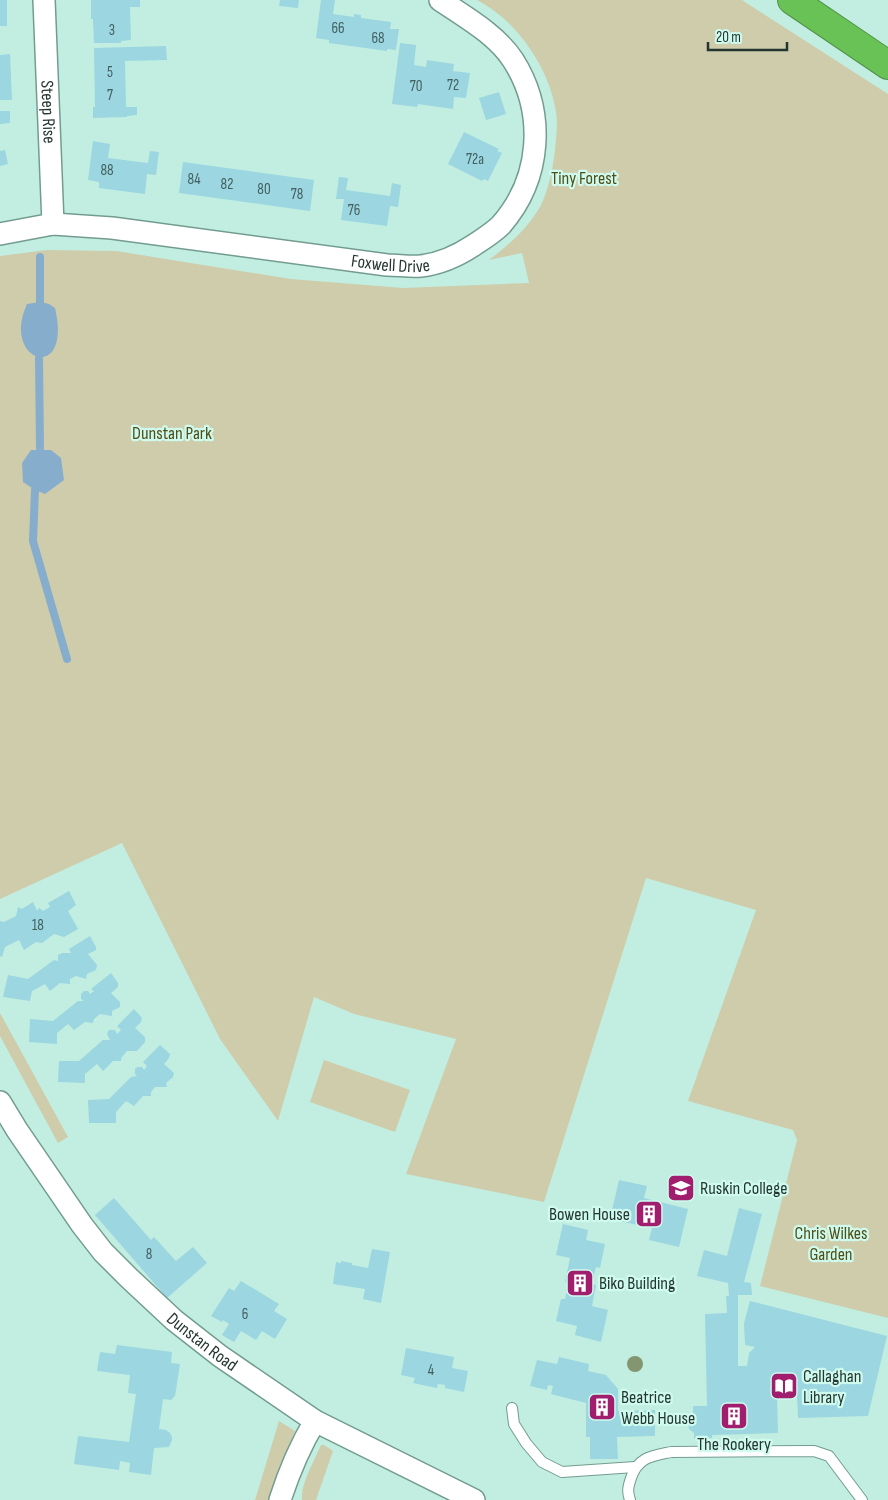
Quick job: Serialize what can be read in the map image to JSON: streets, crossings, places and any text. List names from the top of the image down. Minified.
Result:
{"streets":{"street":["Steep Rise","Foxwell Drive","Dunstan Road"]},"crossings":[["Steep Rise","Foxwell Drive"]],"parks":["Tiny Forest","Dunstan Park","Chris Wilkes Garden"],"places":{"school or university":["Ruskin College"],"building":["Bowen House","Biko Building","Beatrice Webb House","The Rookery"],"library":["Callaghan Library"]},"house_numbers":["66","3","68","5","72","70","7","72a","88","84","82","80","78","76","18","8","6","4"],"scale_bar":"20 m"}
